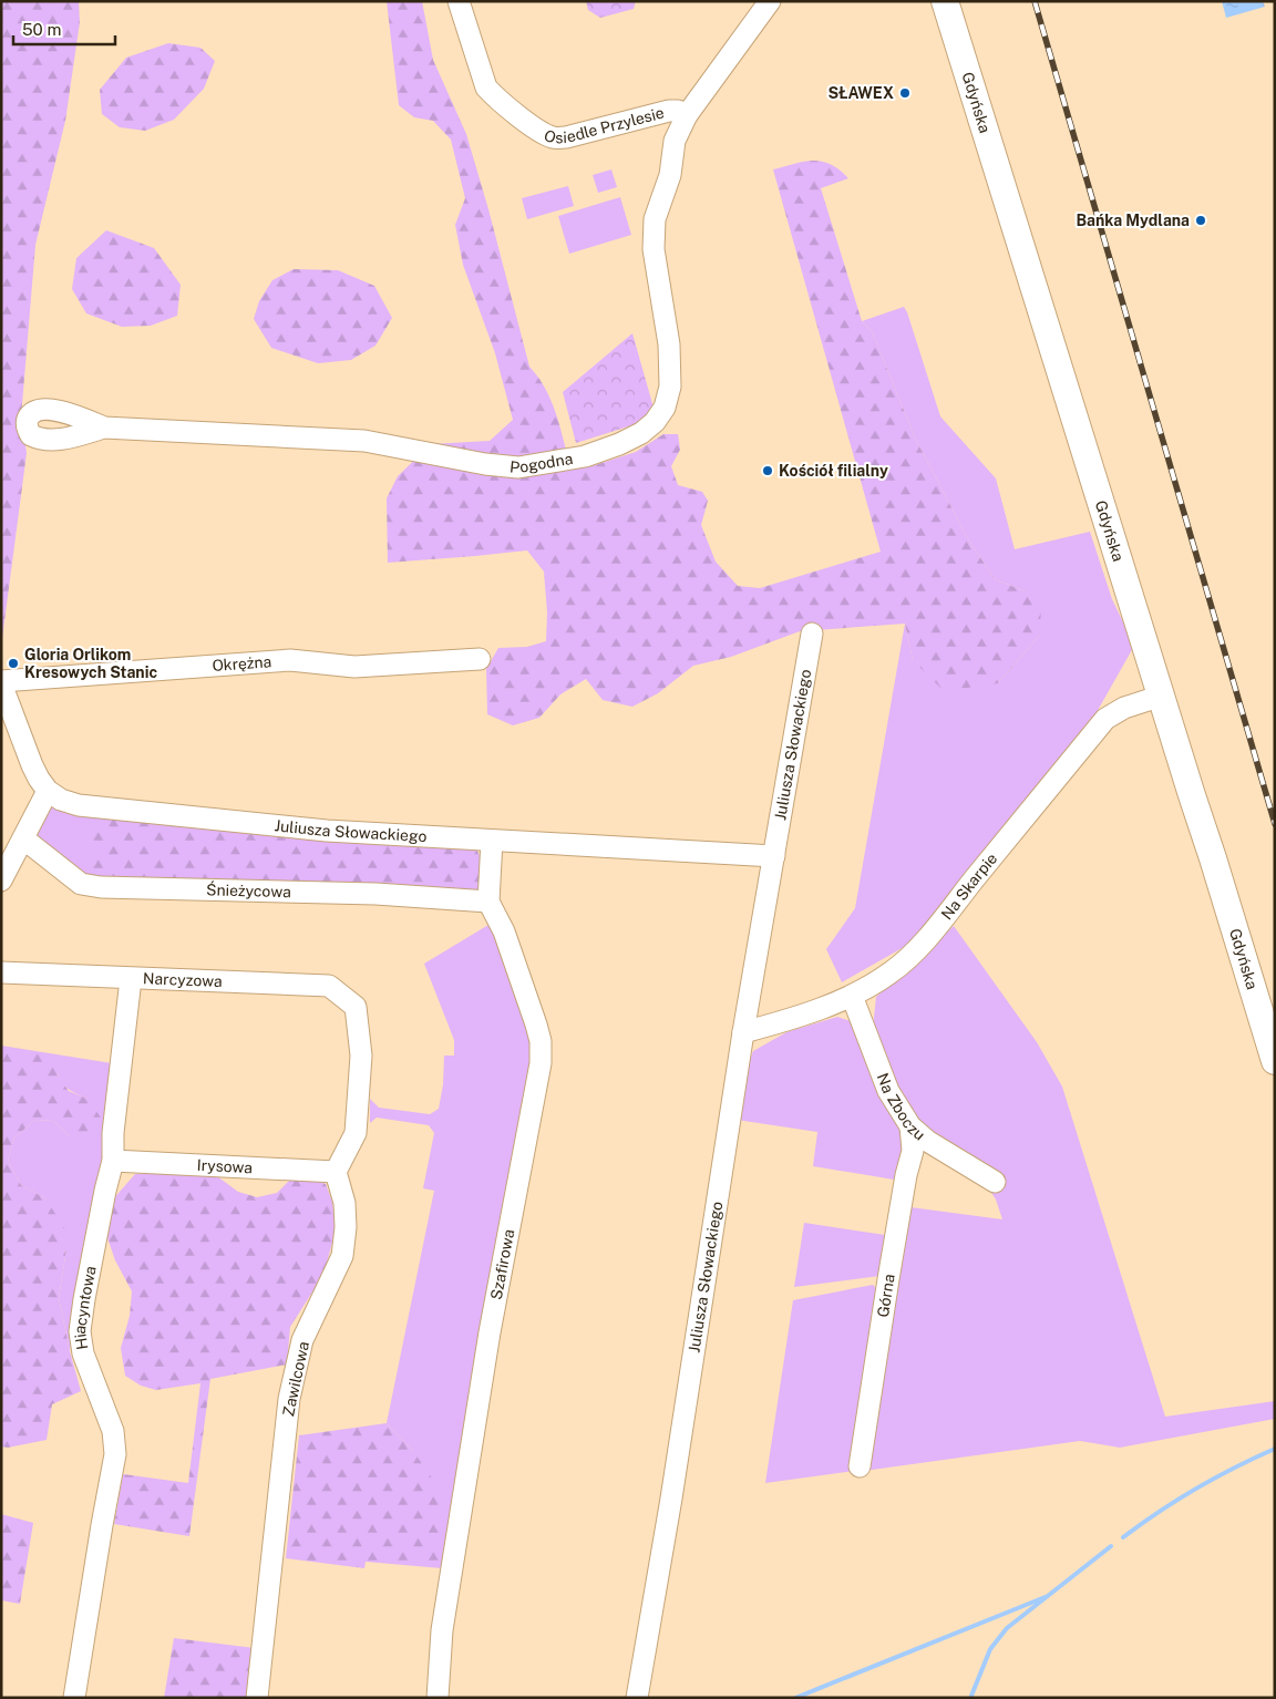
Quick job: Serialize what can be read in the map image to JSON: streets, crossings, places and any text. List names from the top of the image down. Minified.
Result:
{"streets":{"main road":["Gdyńska"],"street":["Osiedle Przylesie","Pogodna","Okrężna","Juliusza Słowackiego","Na Skarpie","Śnieżycowa","Narcyzowa","Na Zboczu","Irysowa","Szafirowa","Górna","Hiacyntowa","Zawilcowa"]},"crossings":[["Gdyńska","Na Skarpie"],["Osiedle Przylesie","Pogodna"],["Juliusza Słowackiego","Na Skarpie"],["Na Skarpie","Na Zboczu"],["Śnieżycowa","Szafirowa"],["Narcyzowa","Irysowa"],["Narcyzowa","Hiacyntowa"],["Narcyzowa","Zawilcowa"],["Na Zboczu","Górna"],["Irysowa","Hiacyntowa"],["Irysowa","Zawilcowa"]],"places":["SŁAWEX","Bańka Mydlana","Kościół filialny","Gloria Orlikom Kresowych Stanic"],"scale_bar":"50 m"}
